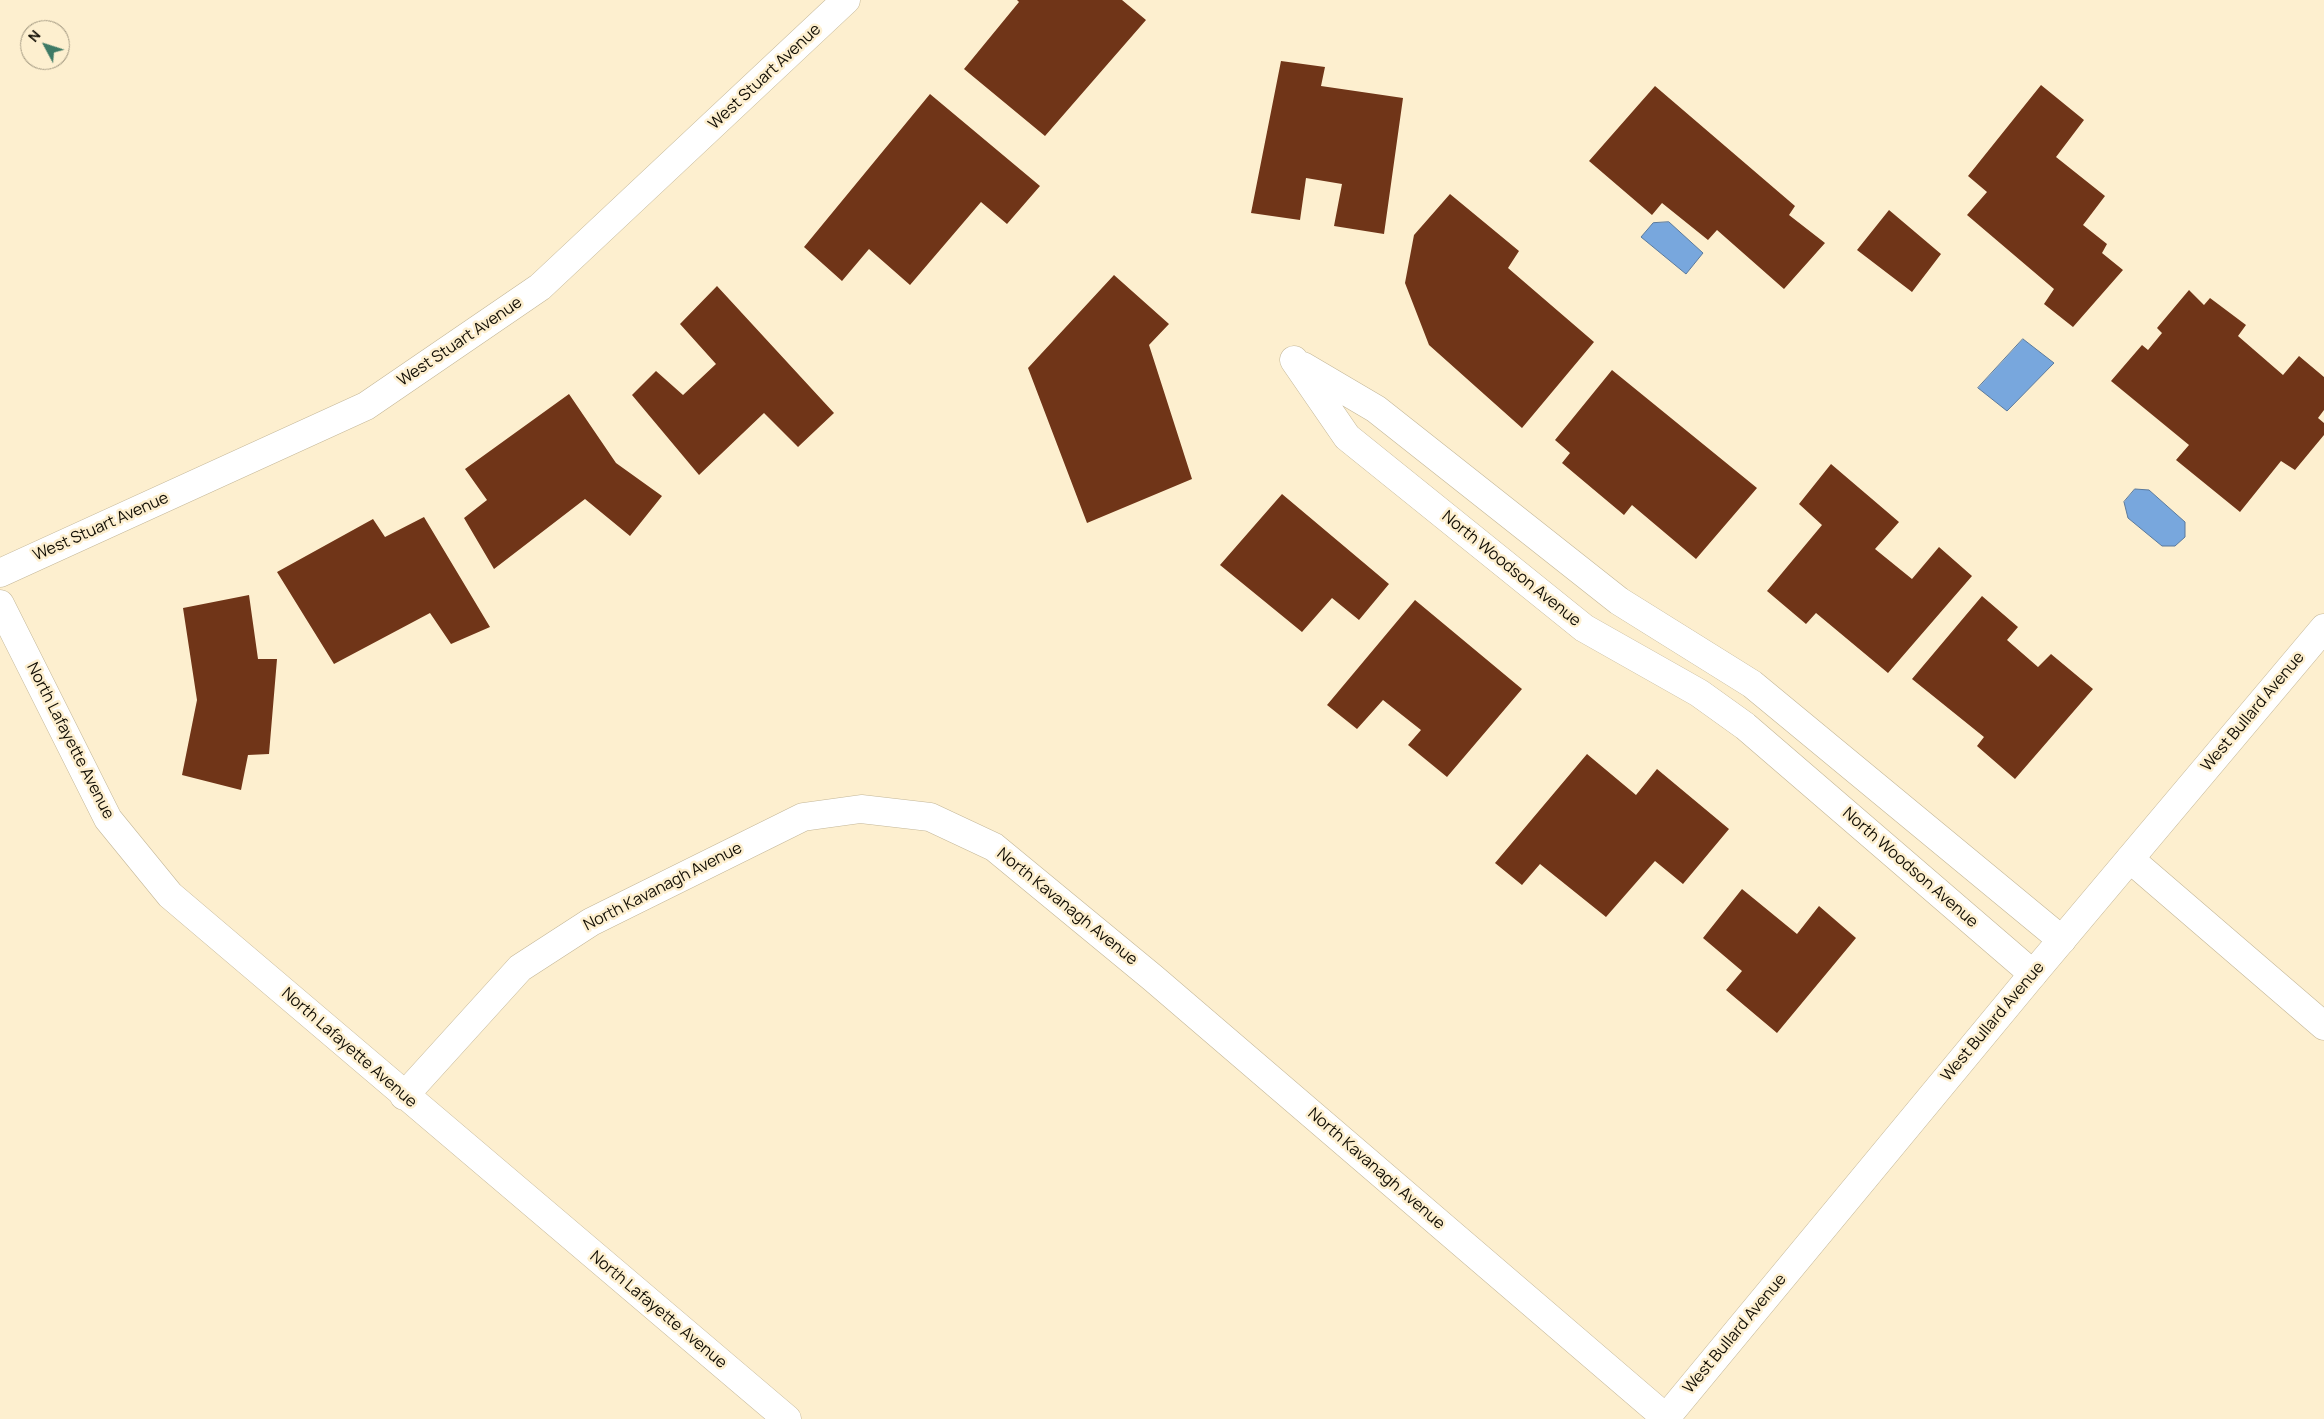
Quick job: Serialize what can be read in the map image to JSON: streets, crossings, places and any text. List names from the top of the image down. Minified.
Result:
{"streets":{"street":["West Stuart Avenue","North Woodson Avenue","West Bullard Avenue","North Lafayette Avenue","North Kavanagh Avenue"]},"crossings":[["North Woodson Avenue","West Bullard Avenue"],["West Bullard Avenue","North Kavanagh Avenue"],["North Lafayette Avenue","North Kavanagh Avenue"]],"north":"top left"}
